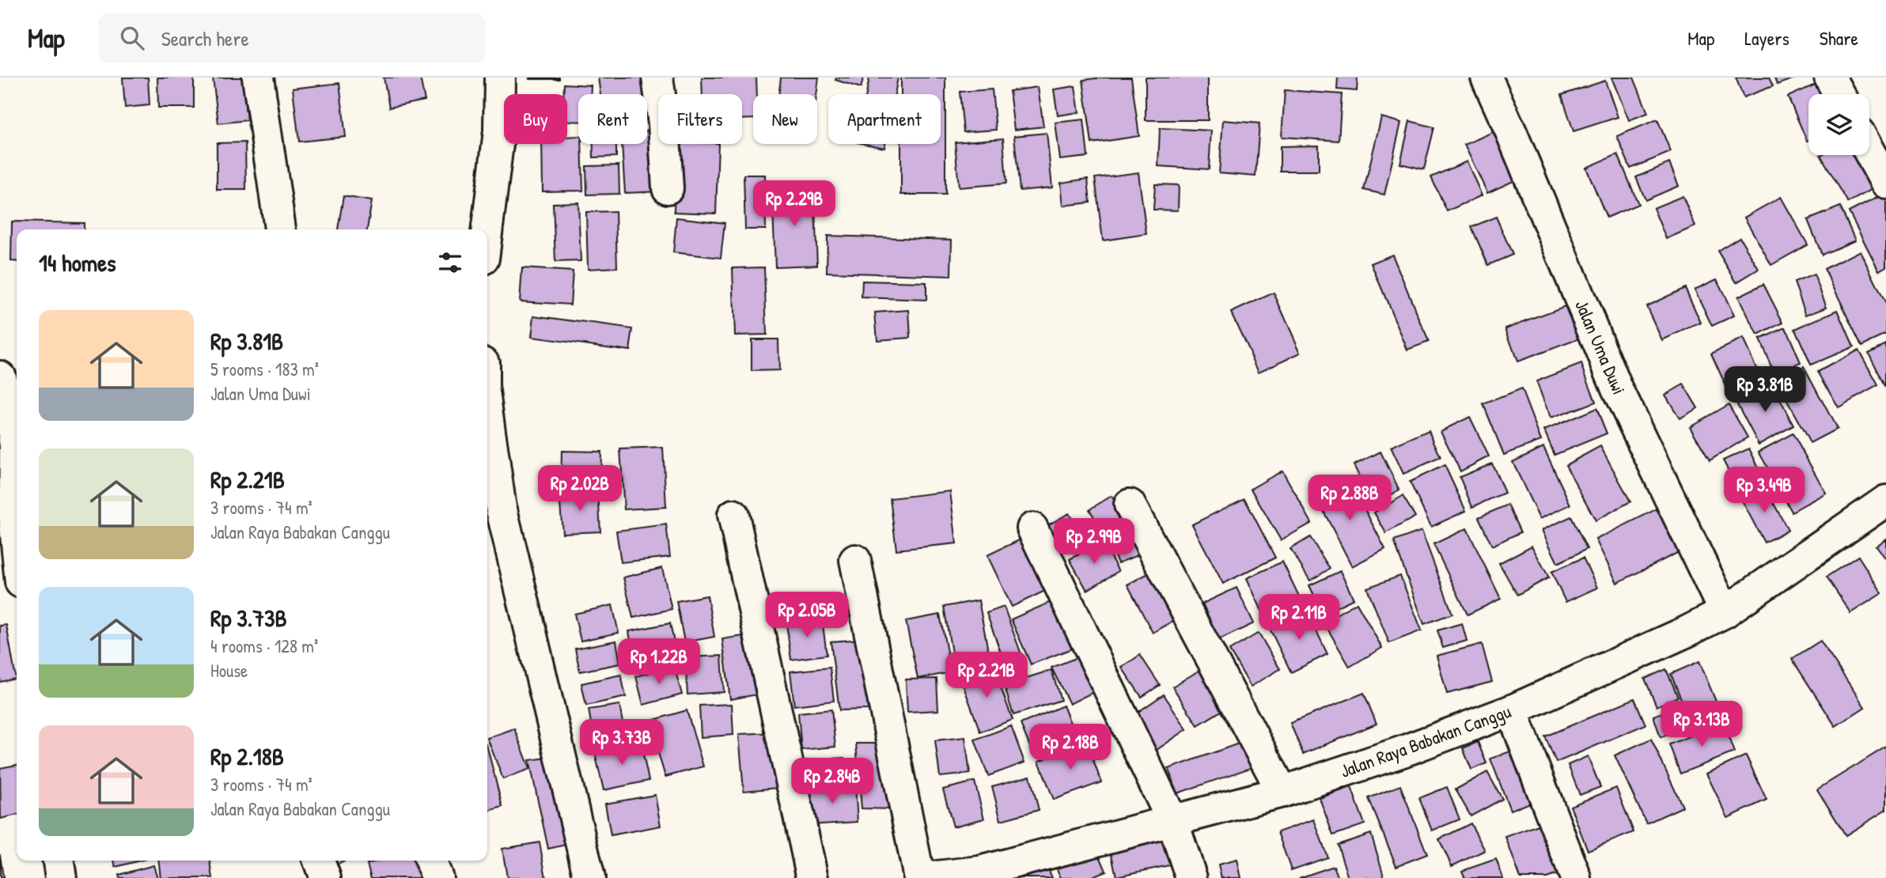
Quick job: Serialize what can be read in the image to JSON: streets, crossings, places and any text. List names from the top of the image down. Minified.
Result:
{"streets":{"street":["Jalan Uma Duwi","Jalan Raya Babakan Canggu"]},"crossings":[["Jalan Uma Duwi","Jalan Raya Babakan Canggu"]],"page":{"header":"Map","search":"Search here","nav":["Map","Layers","Share"],"chip":["Buy","Rent","Filters","New","Apartment"],"price":["Rp 2.29B","Rp 3.81B","Rp 2.02B","Rp 3.49B","Rp 2.88B","Rp 2.99B","Rp 2.05B","Rp 2.11B","Rp 1.22B","Rp 2.21B","Rp 3.13B","Rp 3.73B","Rp 2.18B","Rp 2.84B"],"heading":"14 homes","list":[{"name":"Rp 3.81B","note":"5 rooms · 183 m² · Jalan Uma Duwi"},{"name":"Rp 2.21B","note":"3 rooms · 74 m² · Jalan Raya Babakan Canggu"},{"name":"Rp 3.73B","note":"4 rooms · 128 m² · House"},{"name":"Rp 2.18B","note":"3 rooms · 74 m² · Jalan Raya Babakan Canggu"}]}}
